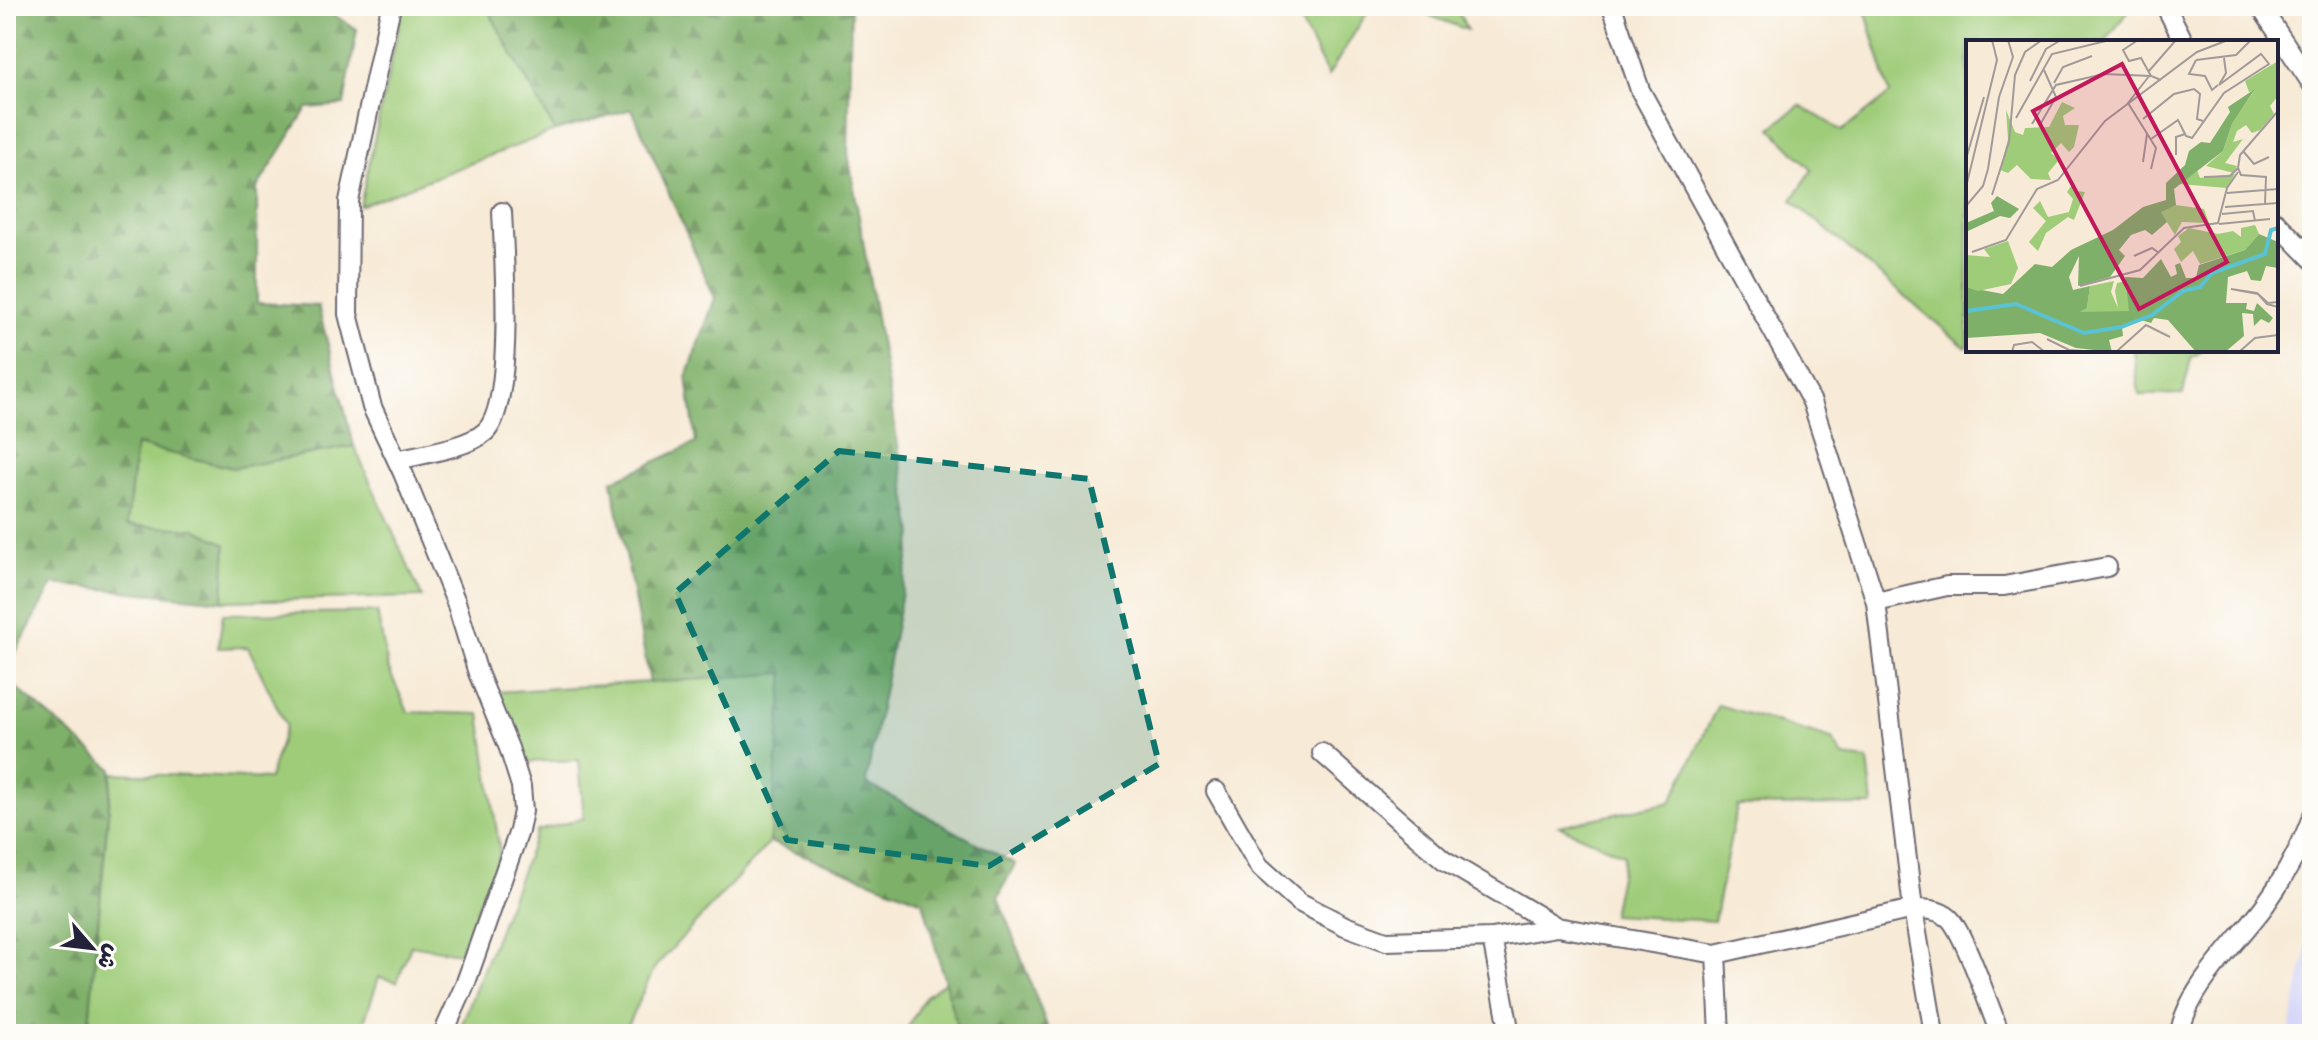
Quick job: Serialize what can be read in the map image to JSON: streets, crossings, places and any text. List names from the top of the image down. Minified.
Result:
{"north":"bottom right"}
